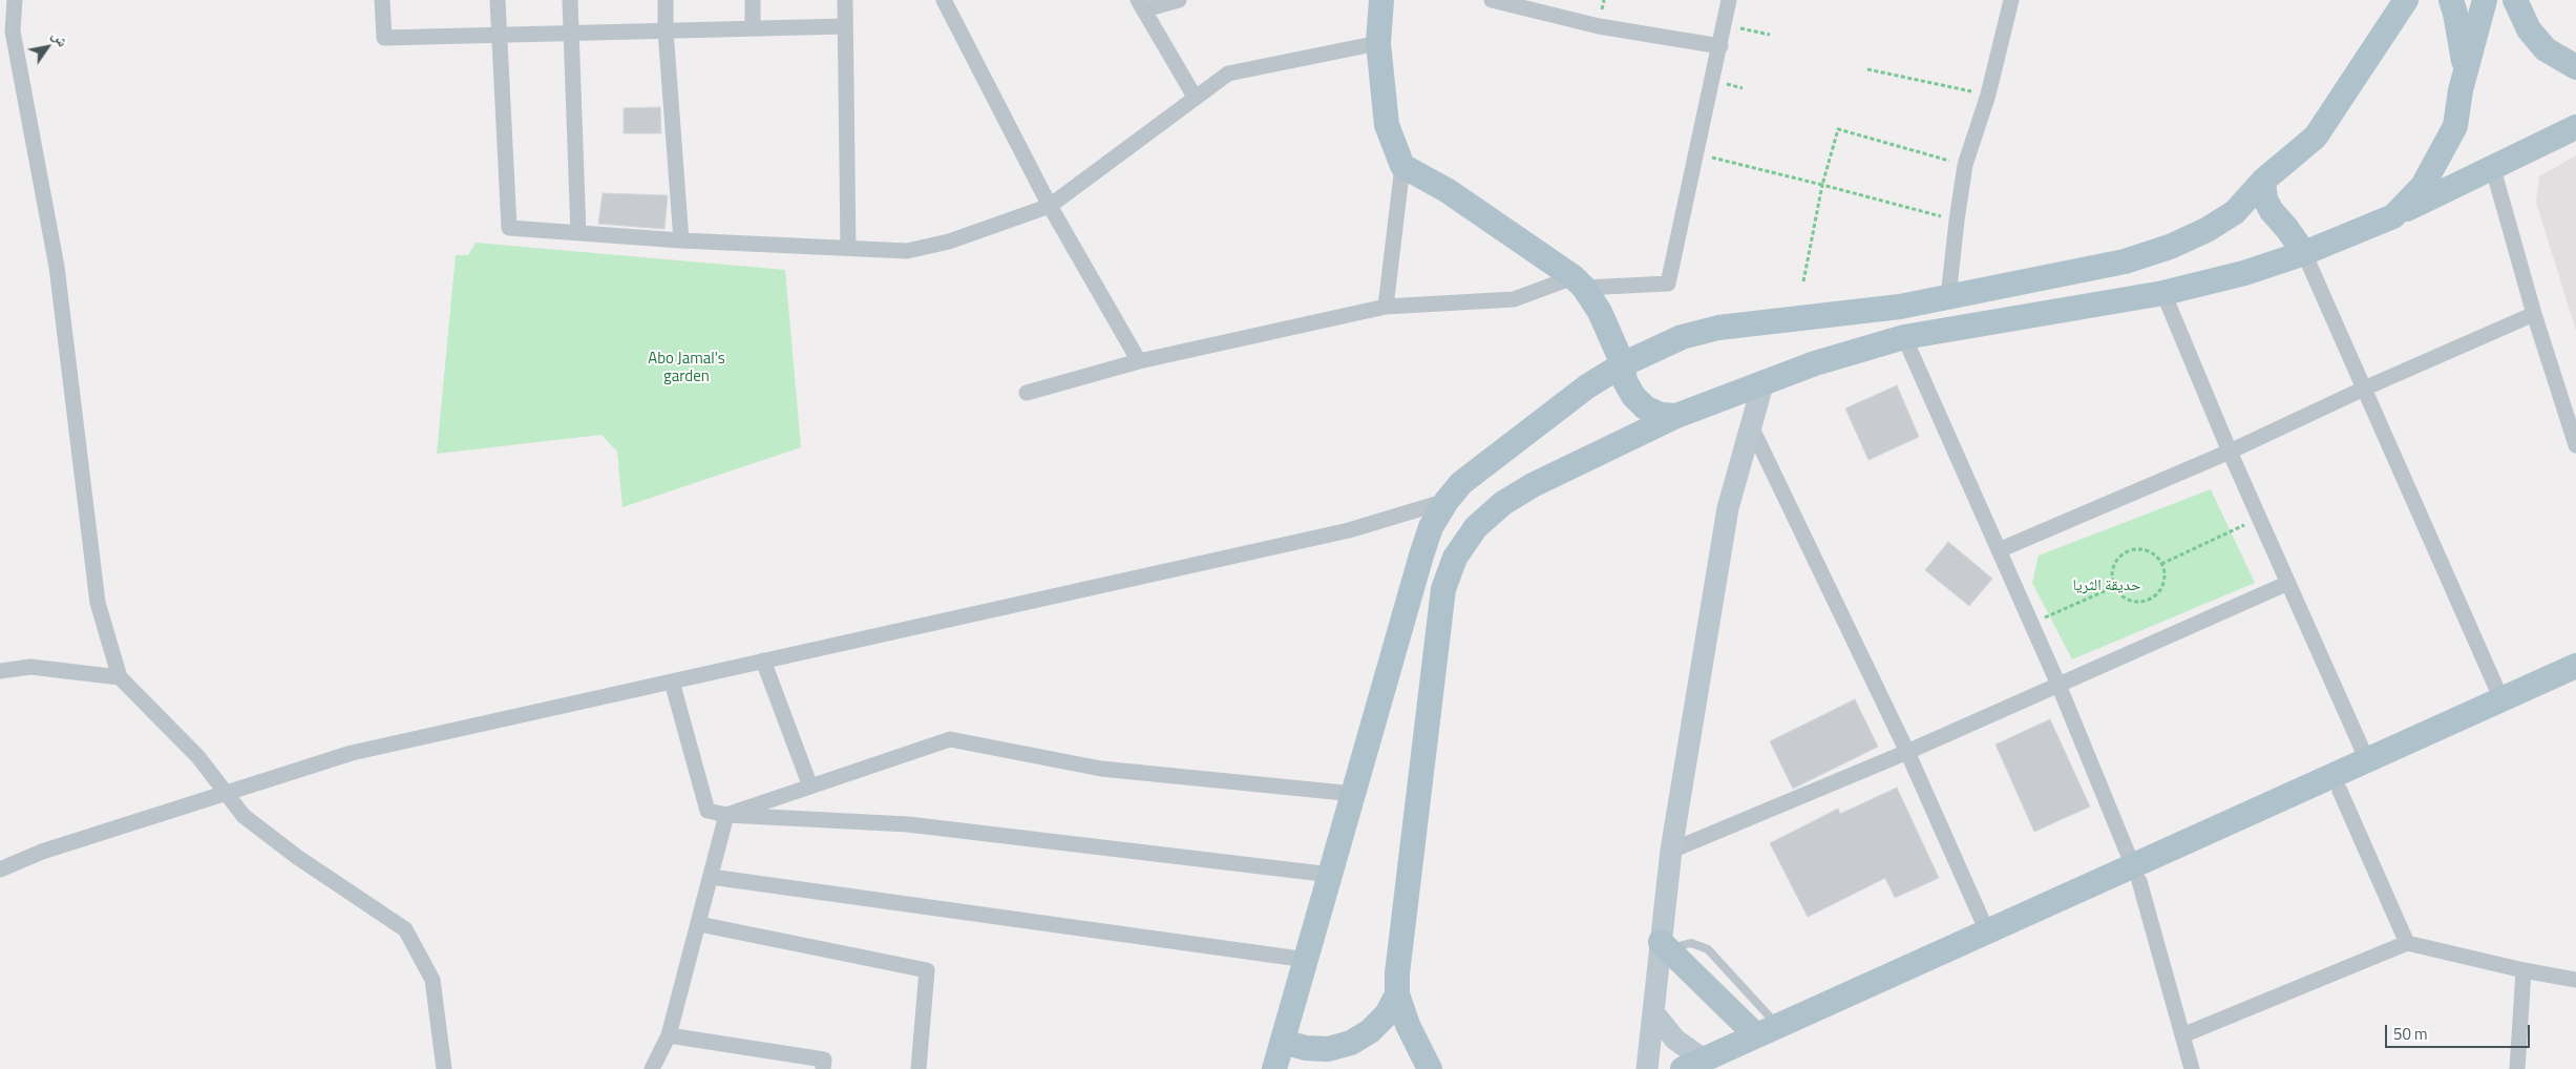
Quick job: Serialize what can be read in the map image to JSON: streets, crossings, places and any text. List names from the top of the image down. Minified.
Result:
{"parks":["Abo Jamal's garden","حديقة الثريا"],"scale_bar":"50 m","north":"top right"}
